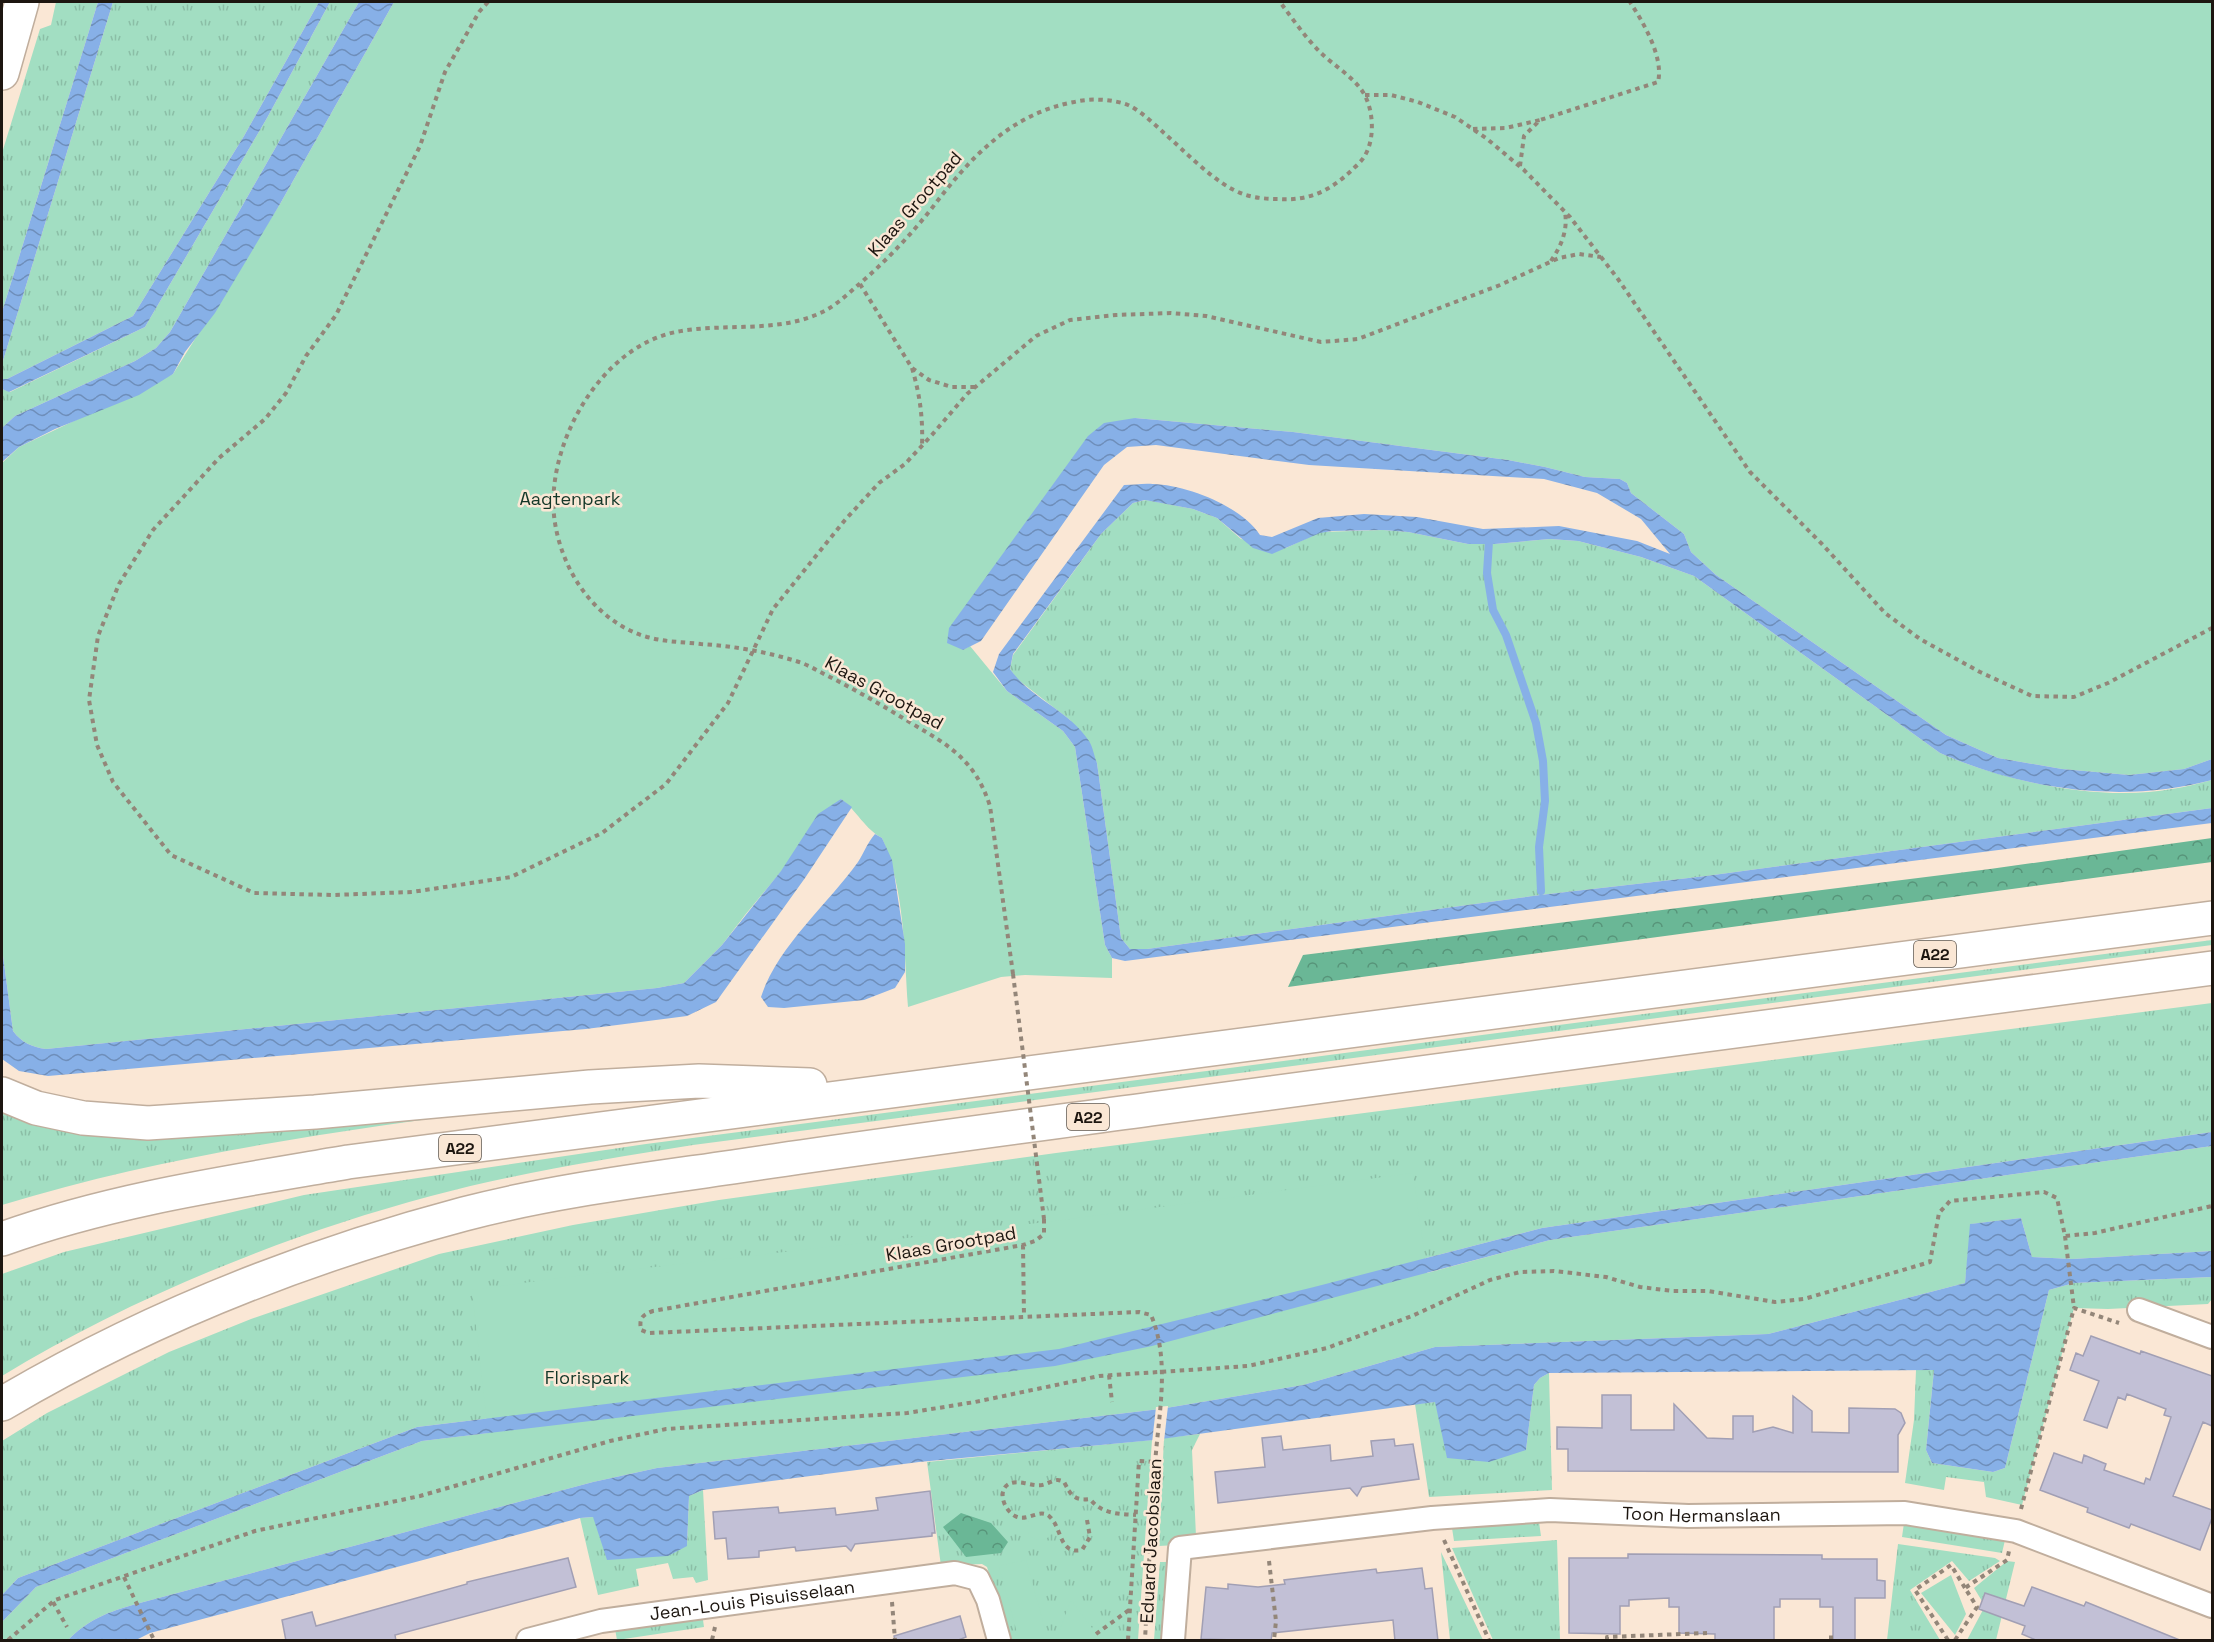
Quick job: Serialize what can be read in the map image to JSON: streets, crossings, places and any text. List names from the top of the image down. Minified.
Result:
{"streets":{"highway":["A22"],"street":["Toon Hermanslaan","Eduard Jacobslaan","Jean-Louis Pisuisselaan"],"path":["Klaas Grootpad"]},"crossings":[["Klaas Grootpad","Eduard Jacobslaan"],["Toon Hermanslaan","Eduard Jacobslaan"]],"parks":["Aagtenpark","Florispark"]}
